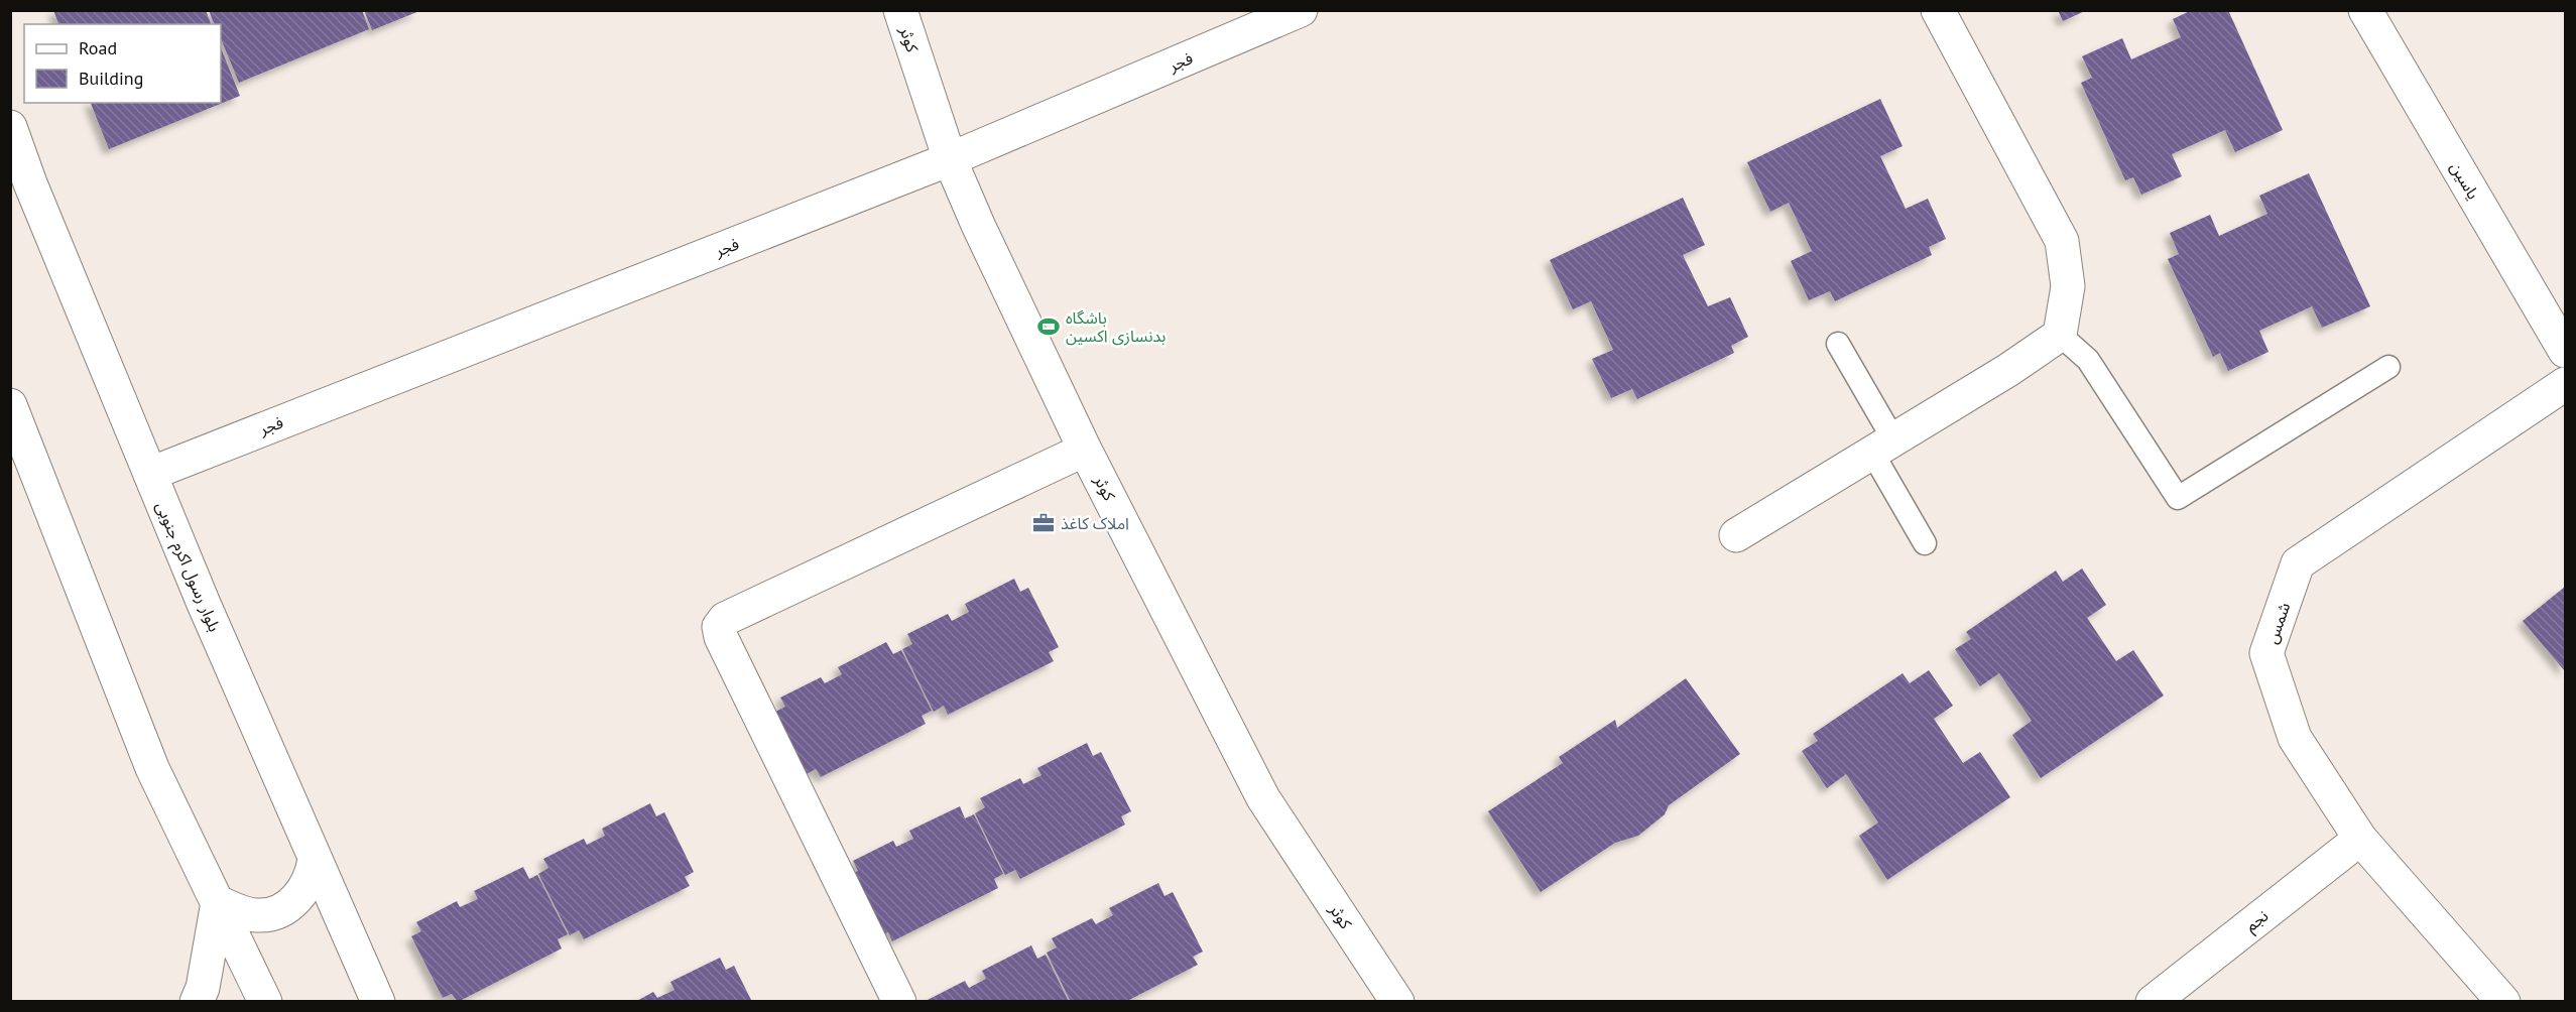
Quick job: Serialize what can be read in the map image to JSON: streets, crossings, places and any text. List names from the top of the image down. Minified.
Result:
{"streets":{"street":["کوثر","فجر","یاسین","بلوار رسول اکرم جنوبی","شمس","نجم"]},"crossings":[["کوثر","فجر"],["فجر","بلوار رسول اکرم جنوبی"],["شمس","نجم"]],"places":{"sports":["باشگاه بدنسازی اکسین"],"office":["املاک کاغذ"]},"legend":["Road","Building"]}
